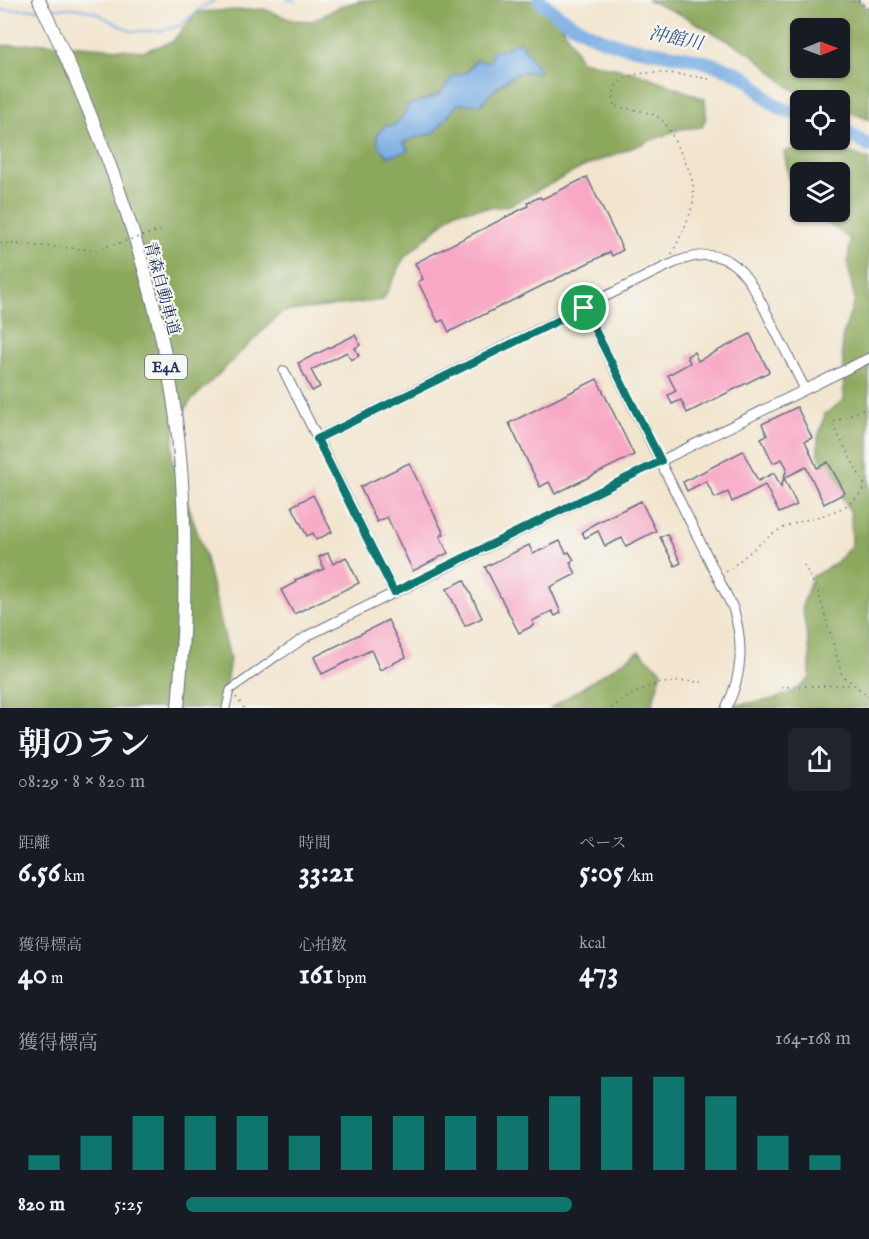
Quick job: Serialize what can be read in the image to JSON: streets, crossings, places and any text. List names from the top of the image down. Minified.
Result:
{"streets":{"highway":["青森自動車道","E4A"]},"water":["沖館川"],"north":"right","page":{"heading":["朝のラン","08:29 · 8 × 820 m"],"stats":[["距離","6.56 km"],["時間","33:21"],["ペース","5:05 /km"],["獲得標高","40 m"],["心拍数","161 bpm"],["kcal","473"]],"chart":["獲得標高","164–168 m"],"list":[{"name":"820 m","note":"5:25"}]}}
